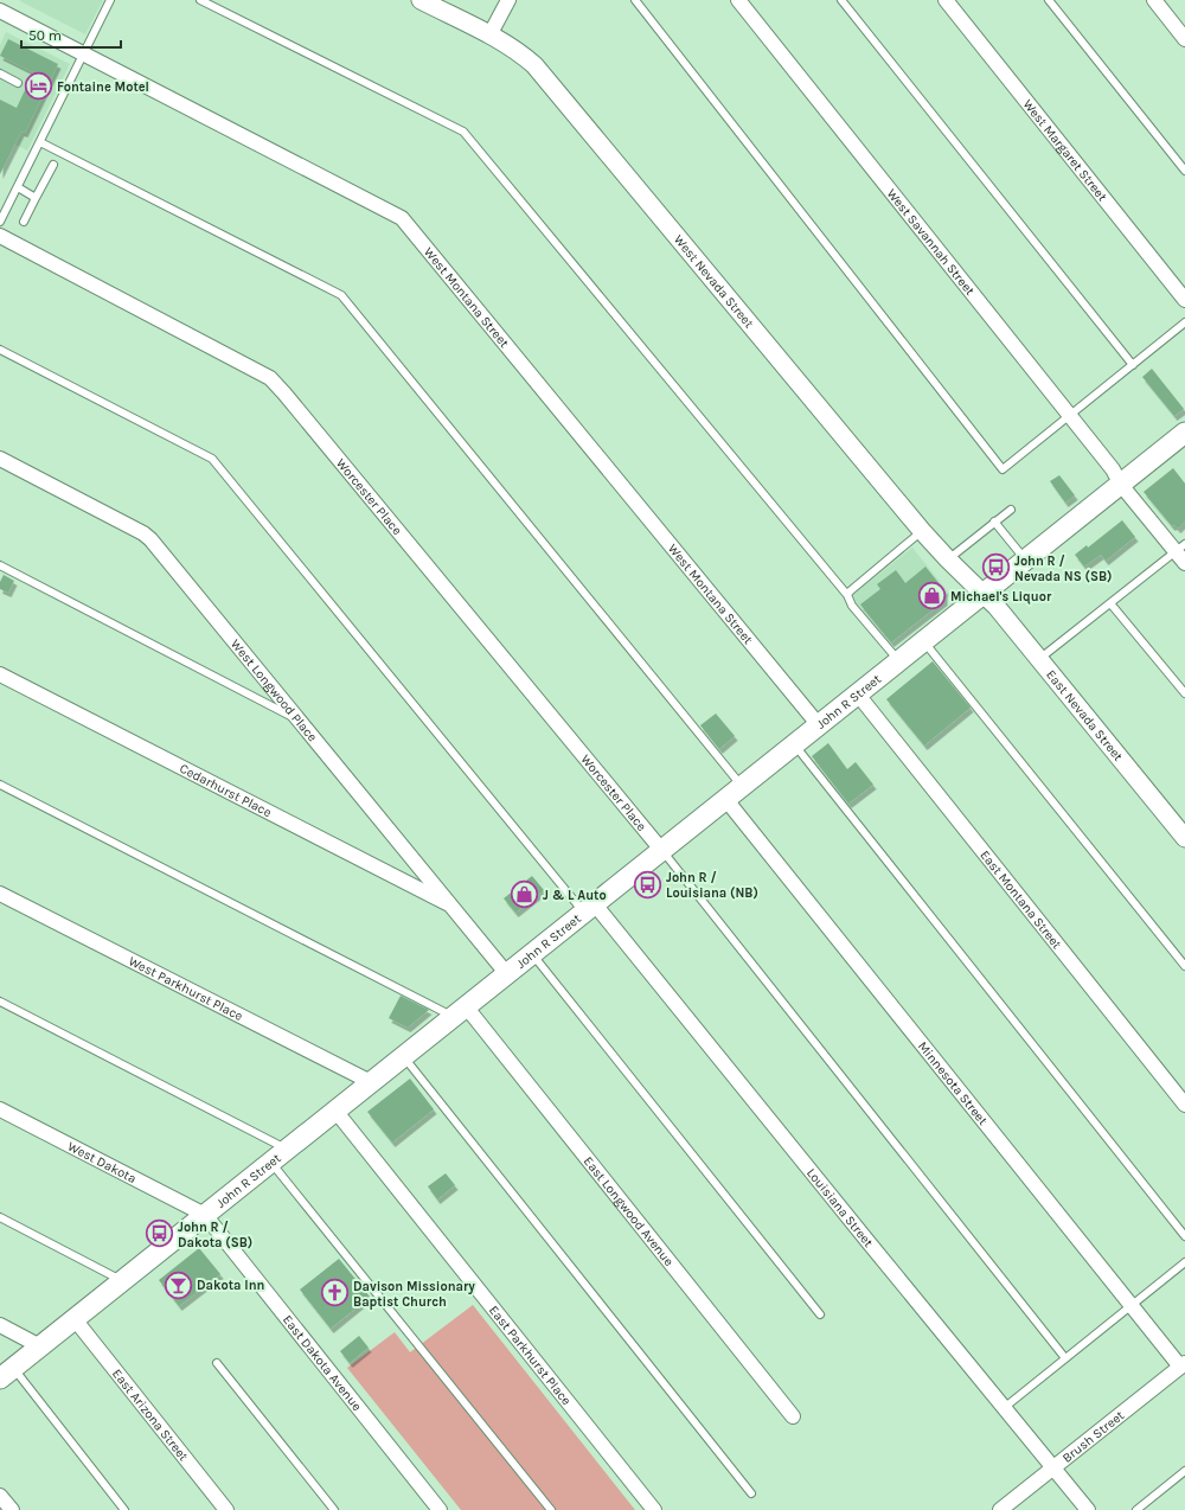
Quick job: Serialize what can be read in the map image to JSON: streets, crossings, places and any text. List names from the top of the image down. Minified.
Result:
{"streets":{"main road":["John R Street"],"street":["West Margaret Street","West Savannah Street","West Nevada Street","West Montana Street","Worcester Place","West Longwood Place","East Nevada Street","Cedarhurst Place","East Montana Street","West Parkhurst Place","Minnesota Street","West Dakota","Louisiana Street","East Longwood Avenue","East Parkhurst Place","East Dakota Avenue","East Arizona Street","Brush Street"]},"crossings":[["West Savannah Street","John R Street"],["West Nevada Street","John R Street"],["West Nevada Street","East Nevada Street"],["West Montana Street","John R Street"],["Worcester Place","John R Street"],["West Longwood Place","John R Street"],["West Longwood Place","Cedarhurst Place"],["John R Street","East Nevada Street"],["John R Street","East Montana Street"],["John R Street","West Parkhurst Place"],["John R Street","Minnesota Street"],["John R Street","West Dakota"],["John R Street","Louisiana Street"],["John R Street","East Longwood Avenue"],["John R Street","East Parkhurst Place"],["John R Street","East Dakota Avenue"],["John R Street","East Arizona Street"],["Minnesota Street","Brush Street"],["West Dakota","East Dakota Avenue"],["Louisiana Street","Brush Street"]],"places":{"hotel":["Fontaine Motel"],"bus stop":["John R / Nevada NS (SB)","John R / Louisiana (NB)","John R / Dakota (SB)"],"shop":["Michael's Liquor","J & L Auto"],"bar":["Dakota Inn"],"church":["Davison Missionary Baptist Church"]},"scale_bar":"50 m"}
